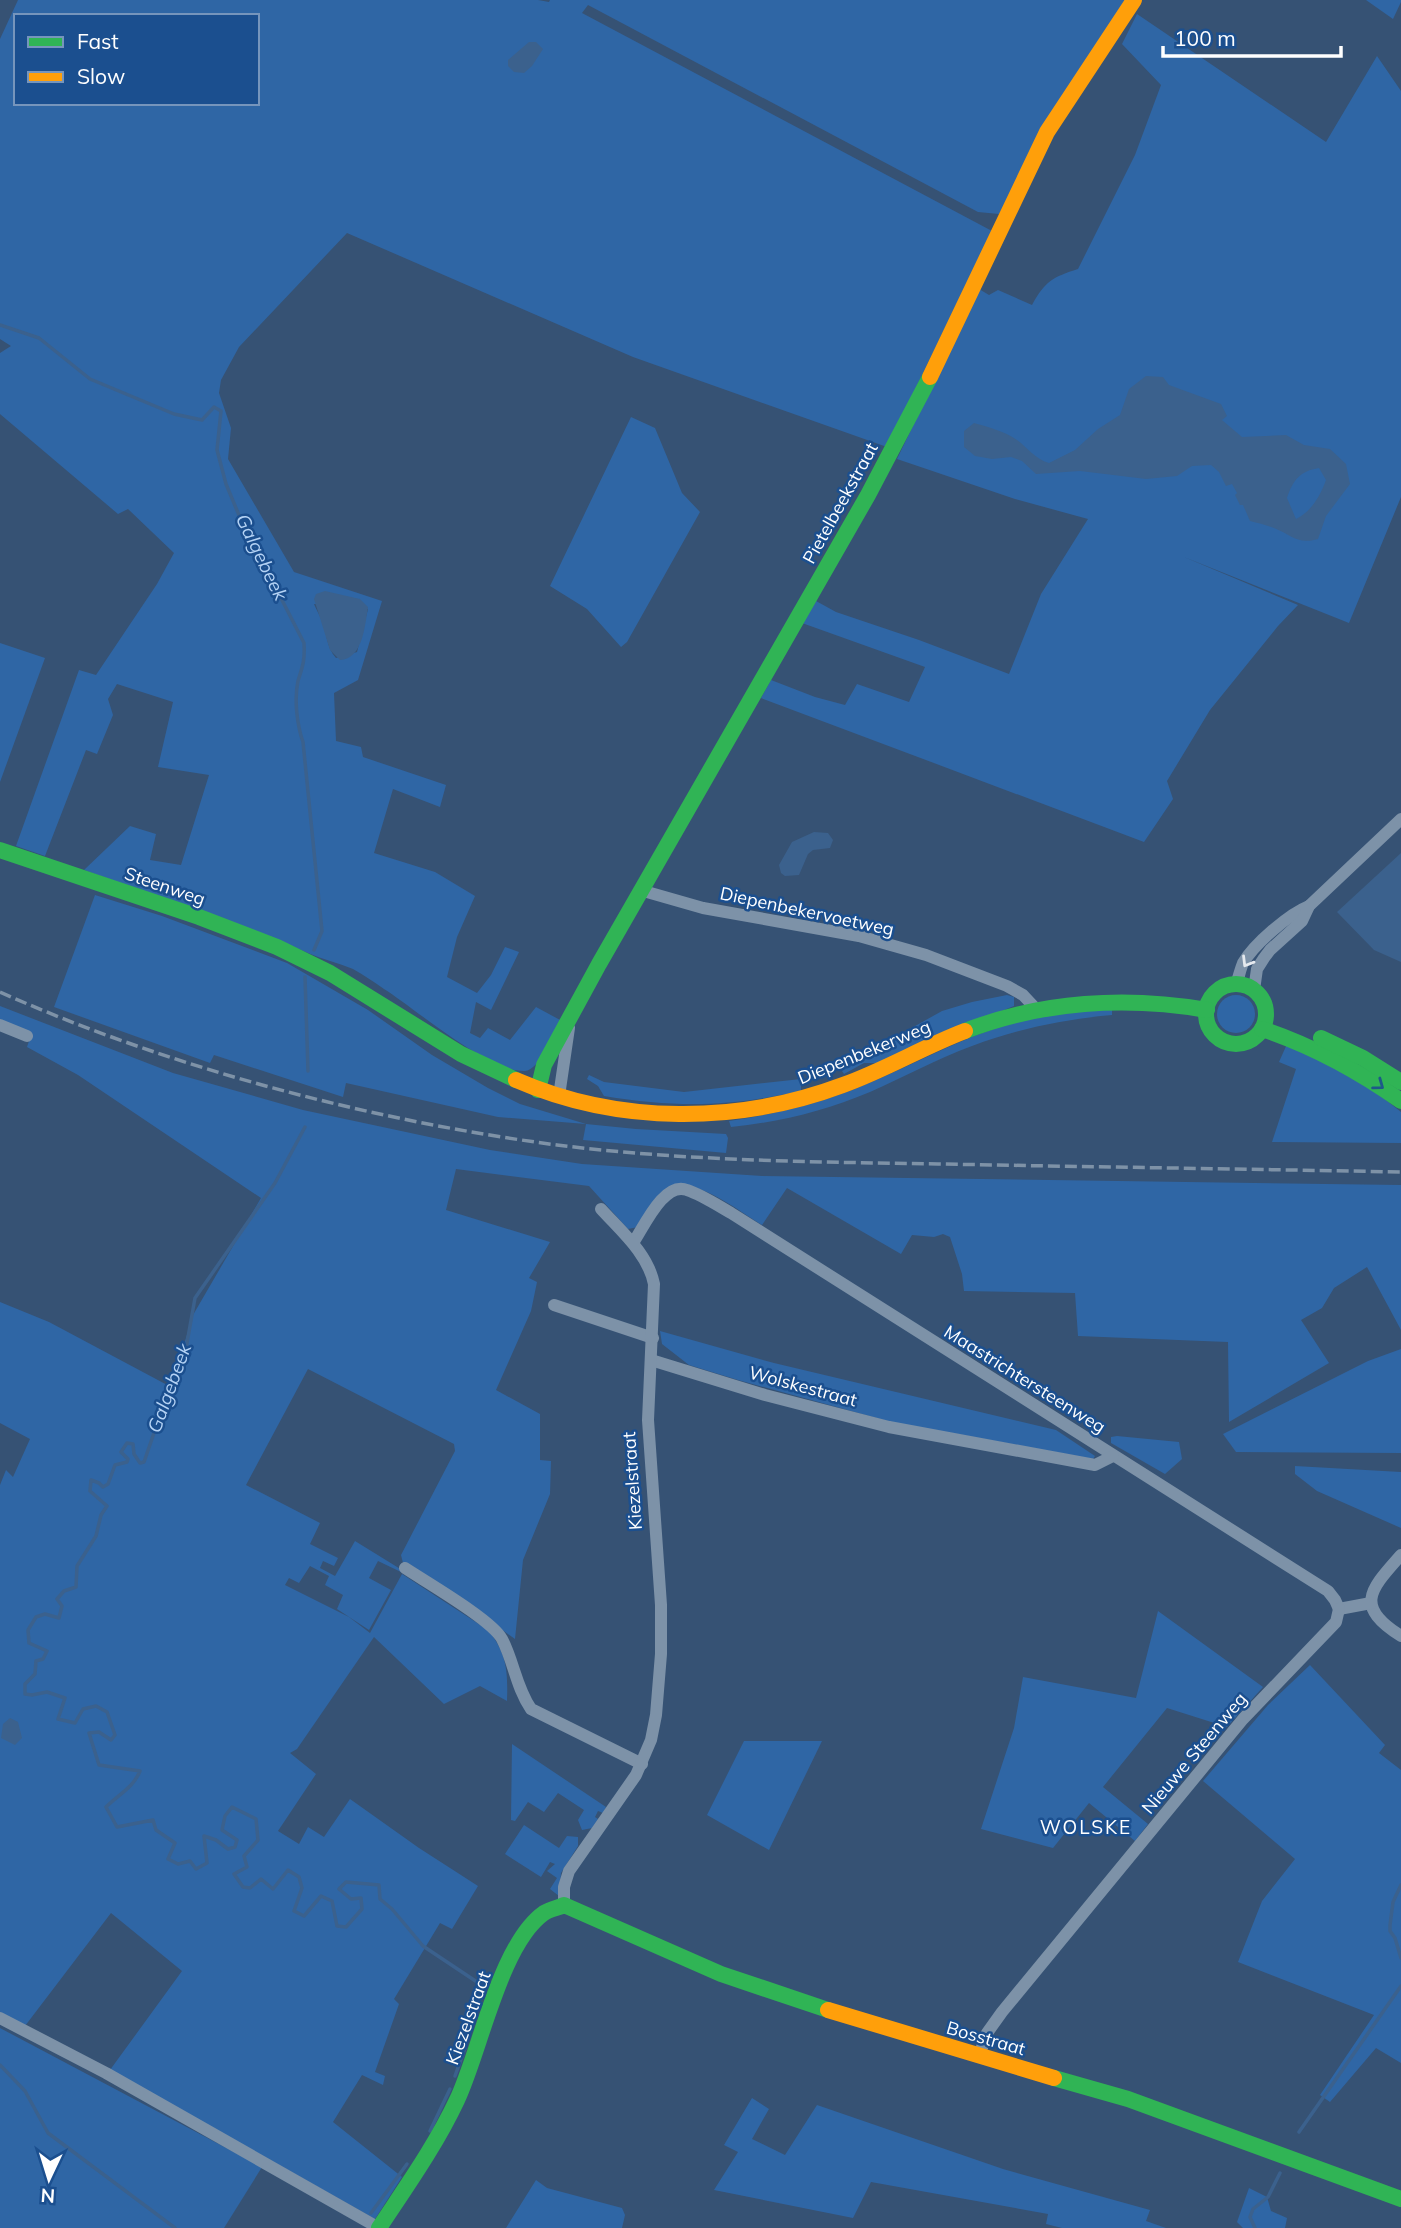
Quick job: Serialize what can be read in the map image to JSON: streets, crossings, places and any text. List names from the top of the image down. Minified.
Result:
{"streets":{"street":["Pietelbeekstraat","Steenweg","Diepenbekervoetweg","Diepenbekerweg","Maastrichtersteenweg","Wolskestraat","Kiezelstraat","Nieuwe Steenweg","Bosstraat"]},"crossings":[["Pietelbeekstraat","Diepenbekervoetweg"],["Pietelbeekstraat","Diepenbekerweg"],["Steenweg","Diepenbekerweg"],["Diepenbekervoetweg","Diepenbekerweg"],["Maastrichtersteenweg","Wolskestraat"],["Maastrichtersteenweg","Nieuwe Steenweg"],["Wolskestraat","Kiezelstraat"],["Kiezelstraat","Bosstraat"],["Nieuwe Steenweg","Bosstraat"]],"districts":["WOLSKE"],"water":["Galgebeek"],"legend":["Fast","Slow"],"scale_bar":"100 m","north":"bottom"}
